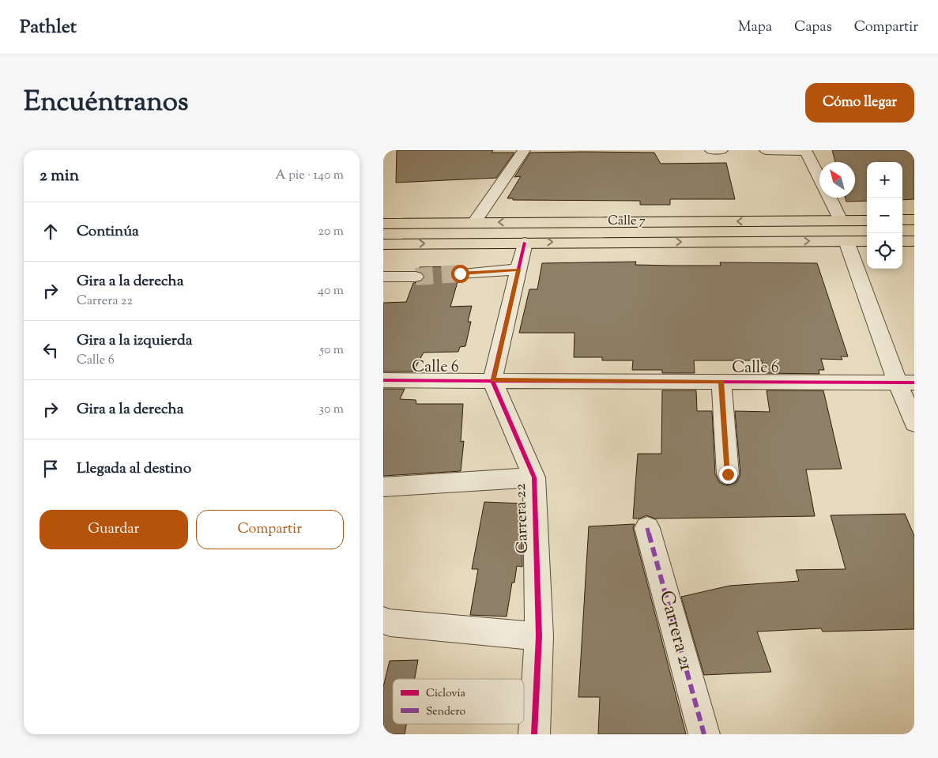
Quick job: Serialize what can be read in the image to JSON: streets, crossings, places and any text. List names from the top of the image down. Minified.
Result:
{"streets":{"main road":["Calle 7"],"street":["Calle 6","Carrera 22","Carrera 21"]},"crossings":[["Calle 6","Carrera 22"]],"legend":["Ciclovía","Sendero"],"north":"top left","page":{"header":"Pathlet","nav":["Mapa","Capas","Compartir"],"title":"Encuéntranos","buttons":["Cómo llegar",["Guardar","Compartir"]],"heading":["2 min","A pie · 140 m"],"map_buttons":["+","−"],"list":[["Continúa","20 m"],["Gira a la derecha","Carrera 22","40 m"],["Gira a la izquierda","Calle 6","50 m"],["Gira a la derecha","30 m"],"Llegada al destino"]}}
